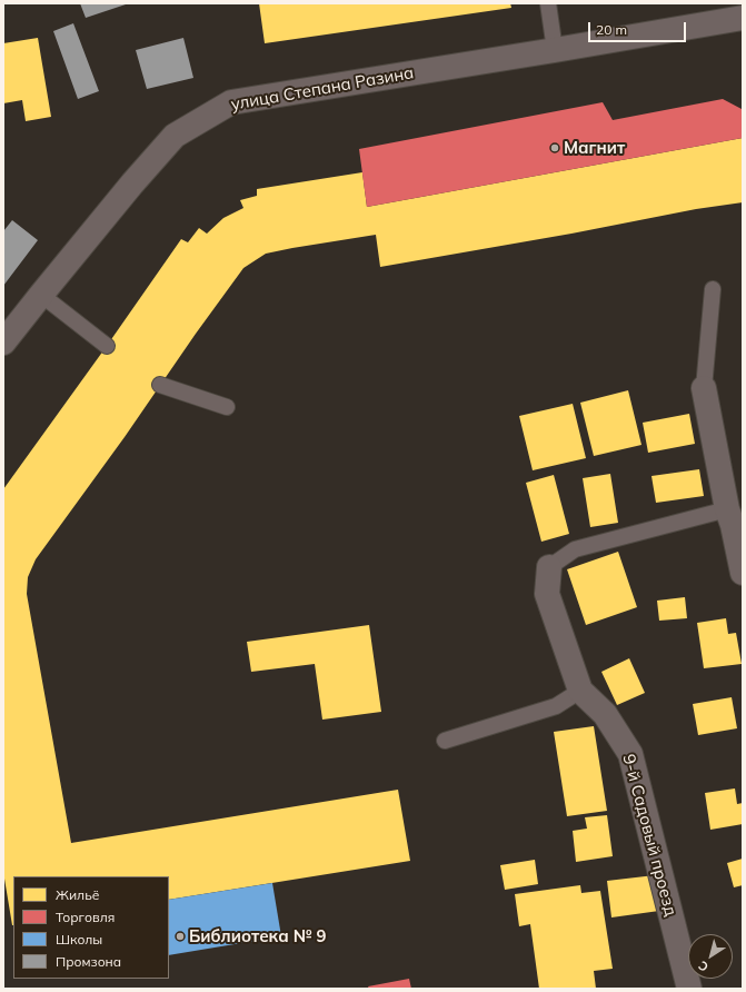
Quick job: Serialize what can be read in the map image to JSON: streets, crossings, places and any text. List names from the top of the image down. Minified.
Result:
{"streets":{"street":["улица Степана Разина","9-й Садовый проезд"]},"places":["Магнит","Библиотека № 9"],"legend":["Жильё","Торговля","Школы","Промзона"],"scale_bar":"20 m","north":"bottom left"}
